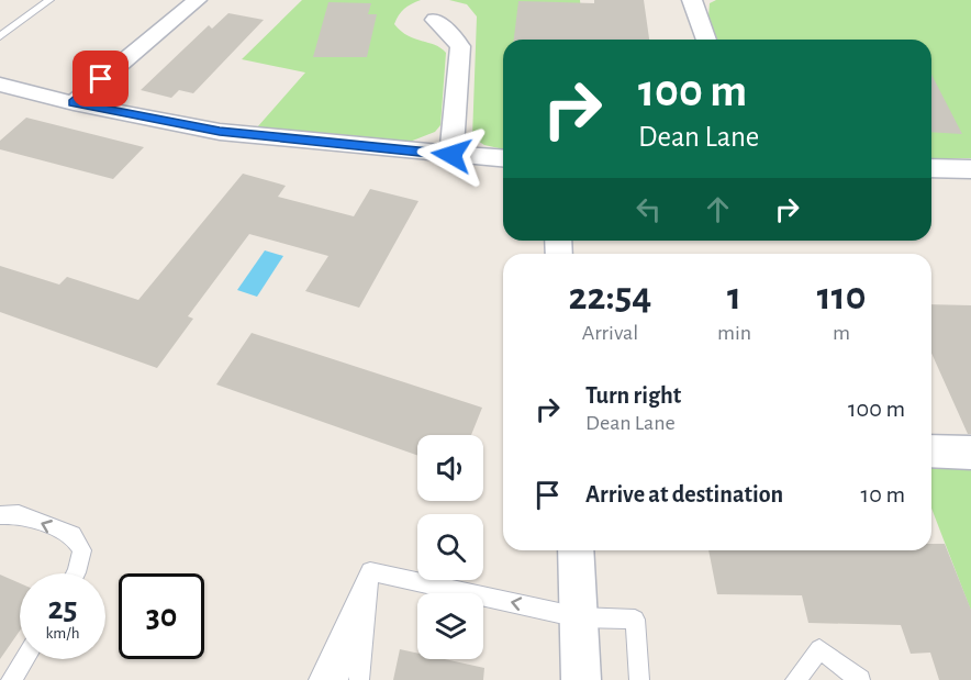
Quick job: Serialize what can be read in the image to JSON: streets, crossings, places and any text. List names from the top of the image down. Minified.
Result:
{"page":{"turn":["100 m","Dean Lane"],"eta":["22:54","Arrival","1","min","110","m"],"list":[{"name":"Turn right","note":"Dean Lane","value":"100 m"},{"name":"Arrive at destination","value":"10 m"}],"speed":"25 km/h","limit":"30"}}
